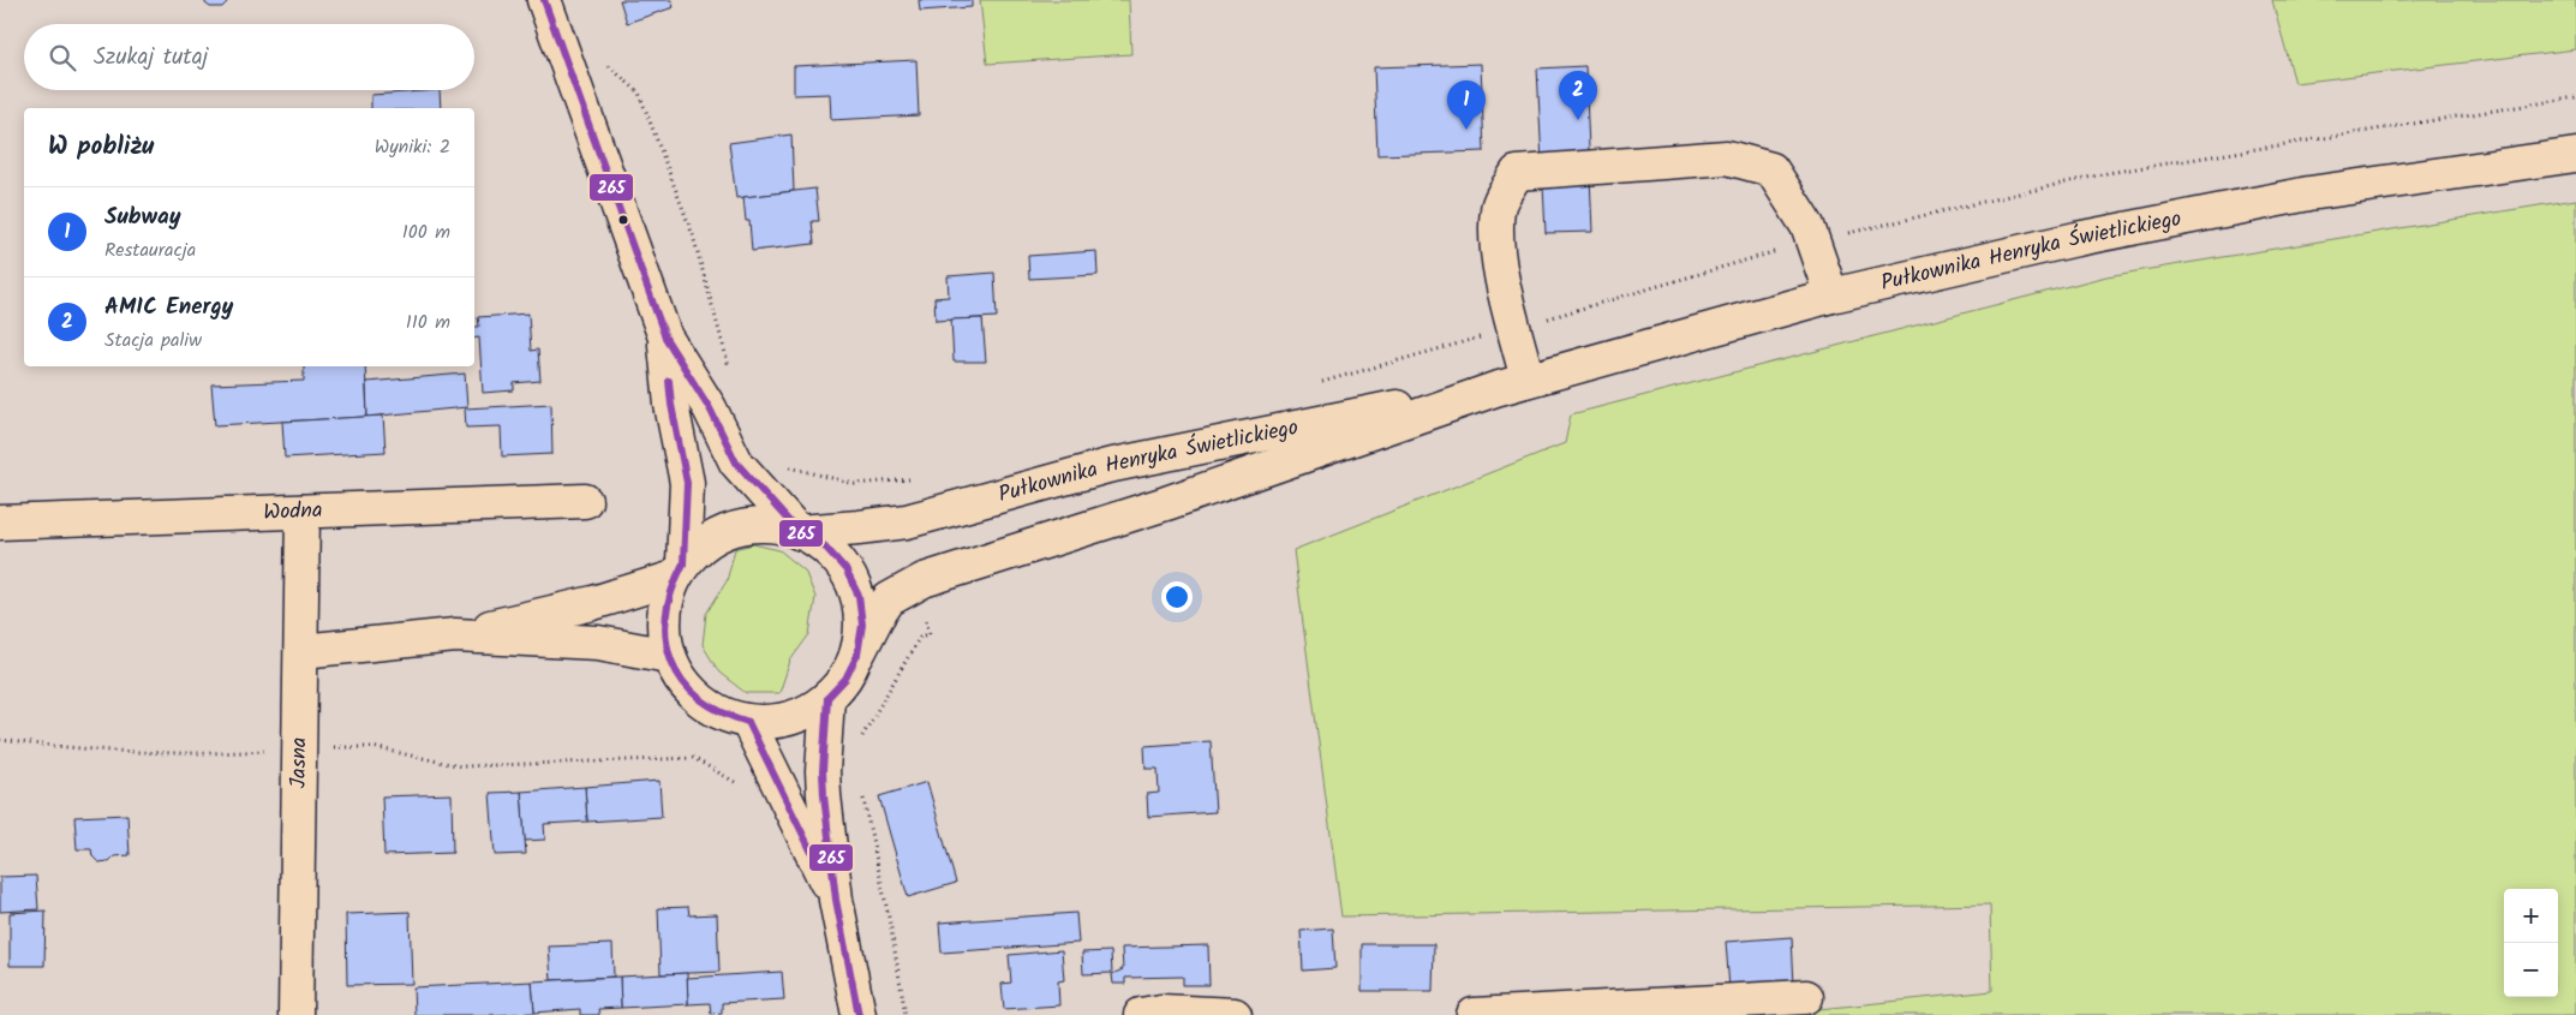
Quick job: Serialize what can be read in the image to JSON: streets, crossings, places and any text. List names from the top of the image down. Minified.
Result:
{"streets":{"street":["Pułkownika Henryka Świetlickiego","Wodna","Jasna"]},"crossings":[["Wodna","Jasna"]],"lines":["transit line 265"],"page":{"search":"Szukaj tutaj","pins":["2","1"],"heading":["W pobliżu","Wyniki: 2"],"list":[{"mark":"1","name":"Subway","note":"Restauracja","value":"100 m"},{"mark":"2","name":"AMIC Energy","note":"Stacja paliw","value":"110 m"}],"map_buttons":["+","−"]}}
